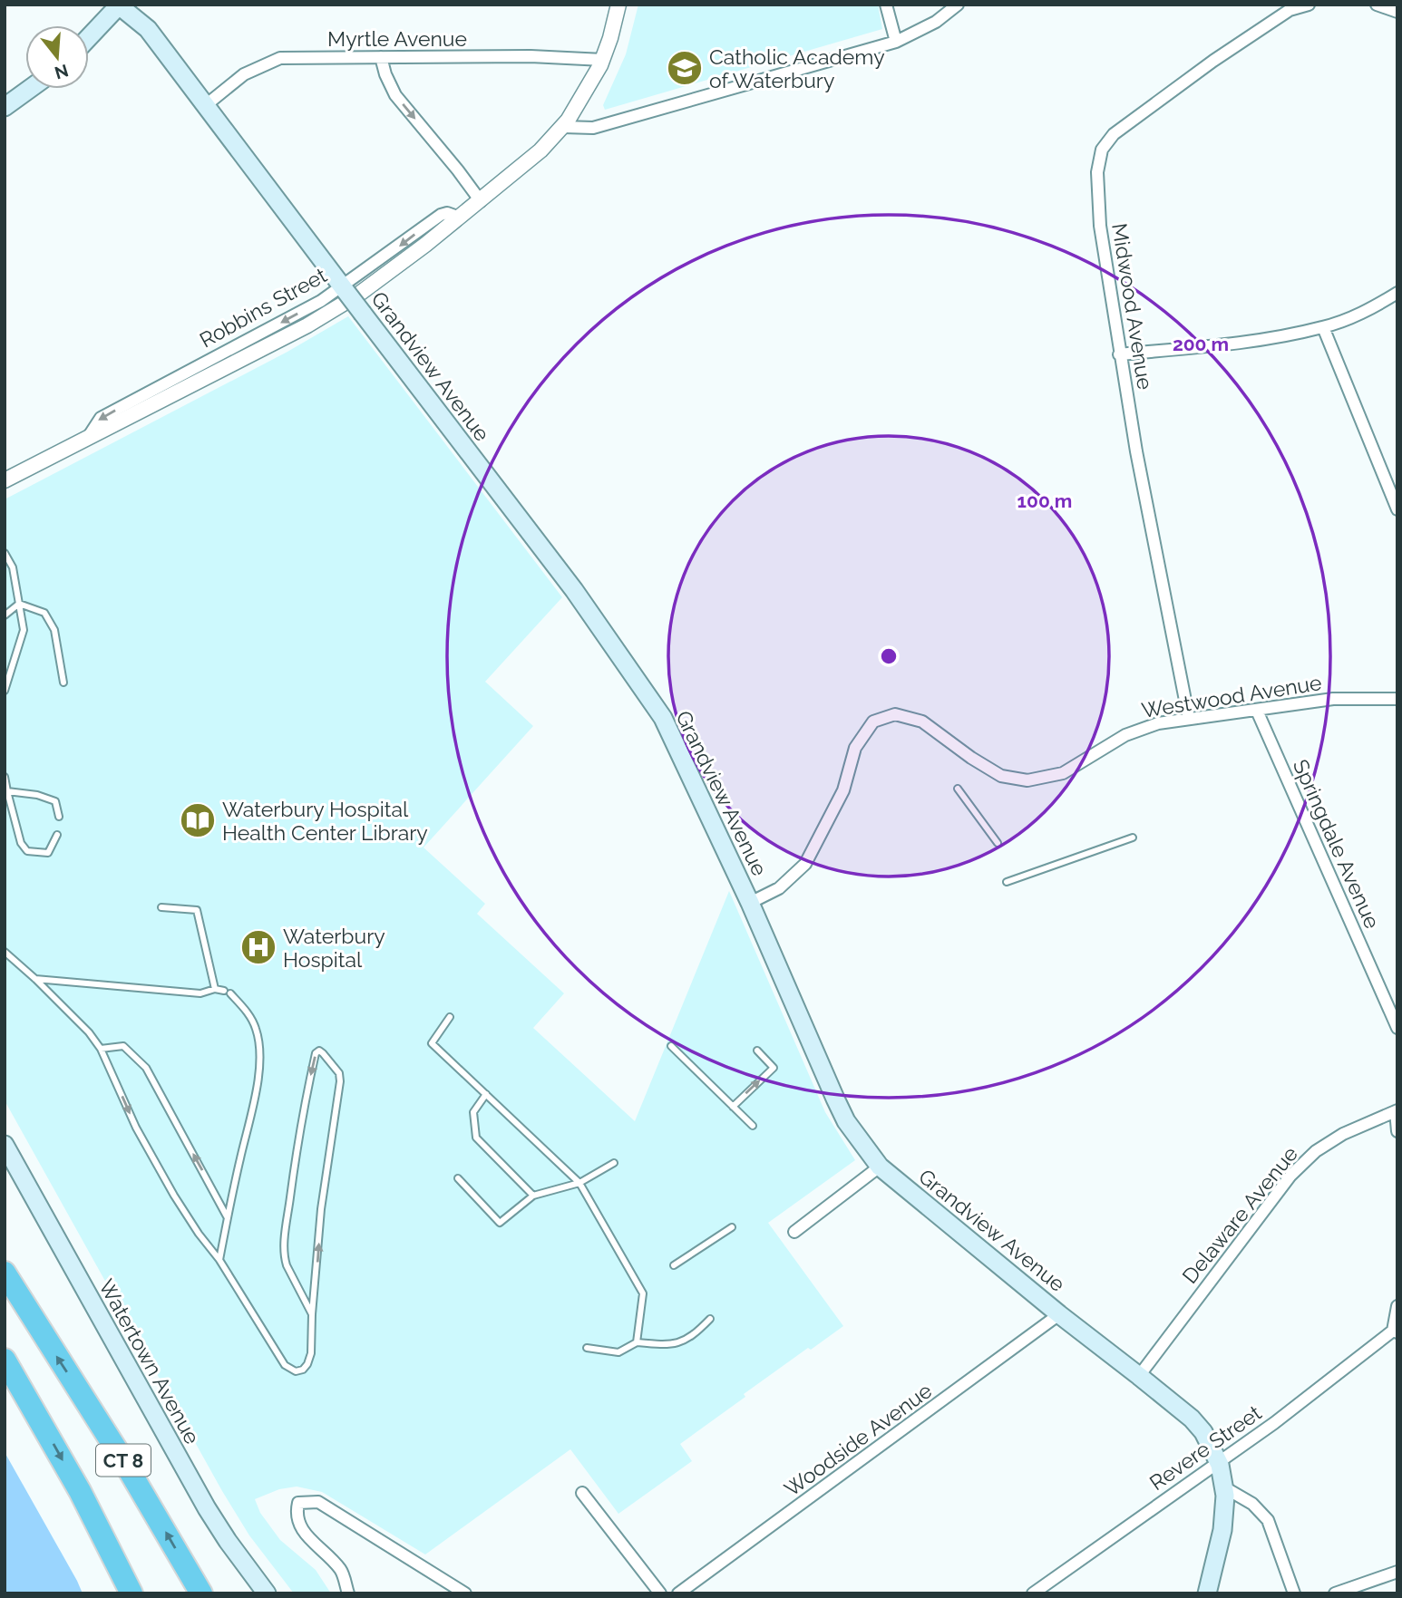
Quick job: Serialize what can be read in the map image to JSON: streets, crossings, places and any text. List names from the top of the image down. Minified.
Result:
{"streets":{"highway":["CT 8"],"main road":["Grandview Avenue","Watertown Avenue"],"street":["Myrtle Avenue","Midwood Avenue","Robbins Street","Westwood Avenue","Springdale Avenue","Delaware Avenue","Woodside Avenue","Revere Street"]},"crossings":[["Myrtle Avenue","Robbins Street"],["Myrtle Avenue","Grandview Avenue"],["Midwood Avenue","Westwood Avenue"],["Robbins Street","Grandview Avenue"],["Grandview Avenue","Westwood Avenue"],["Grandview Avenue","Delaware Avenue"],["Grandview Avenue","Woodside Avenue"],["Grandview Avenue","Revere Street"],["Westwood Avenue","Springdale Avenue"]],"places":{"school or university":["Catholic Academy of Waterbury"],"library":["Waterbury Hospital Health Center Library"],"hospital":["Waterbury Hospital"]},"north":"bottom","rings":["200 m","100 m"]}
